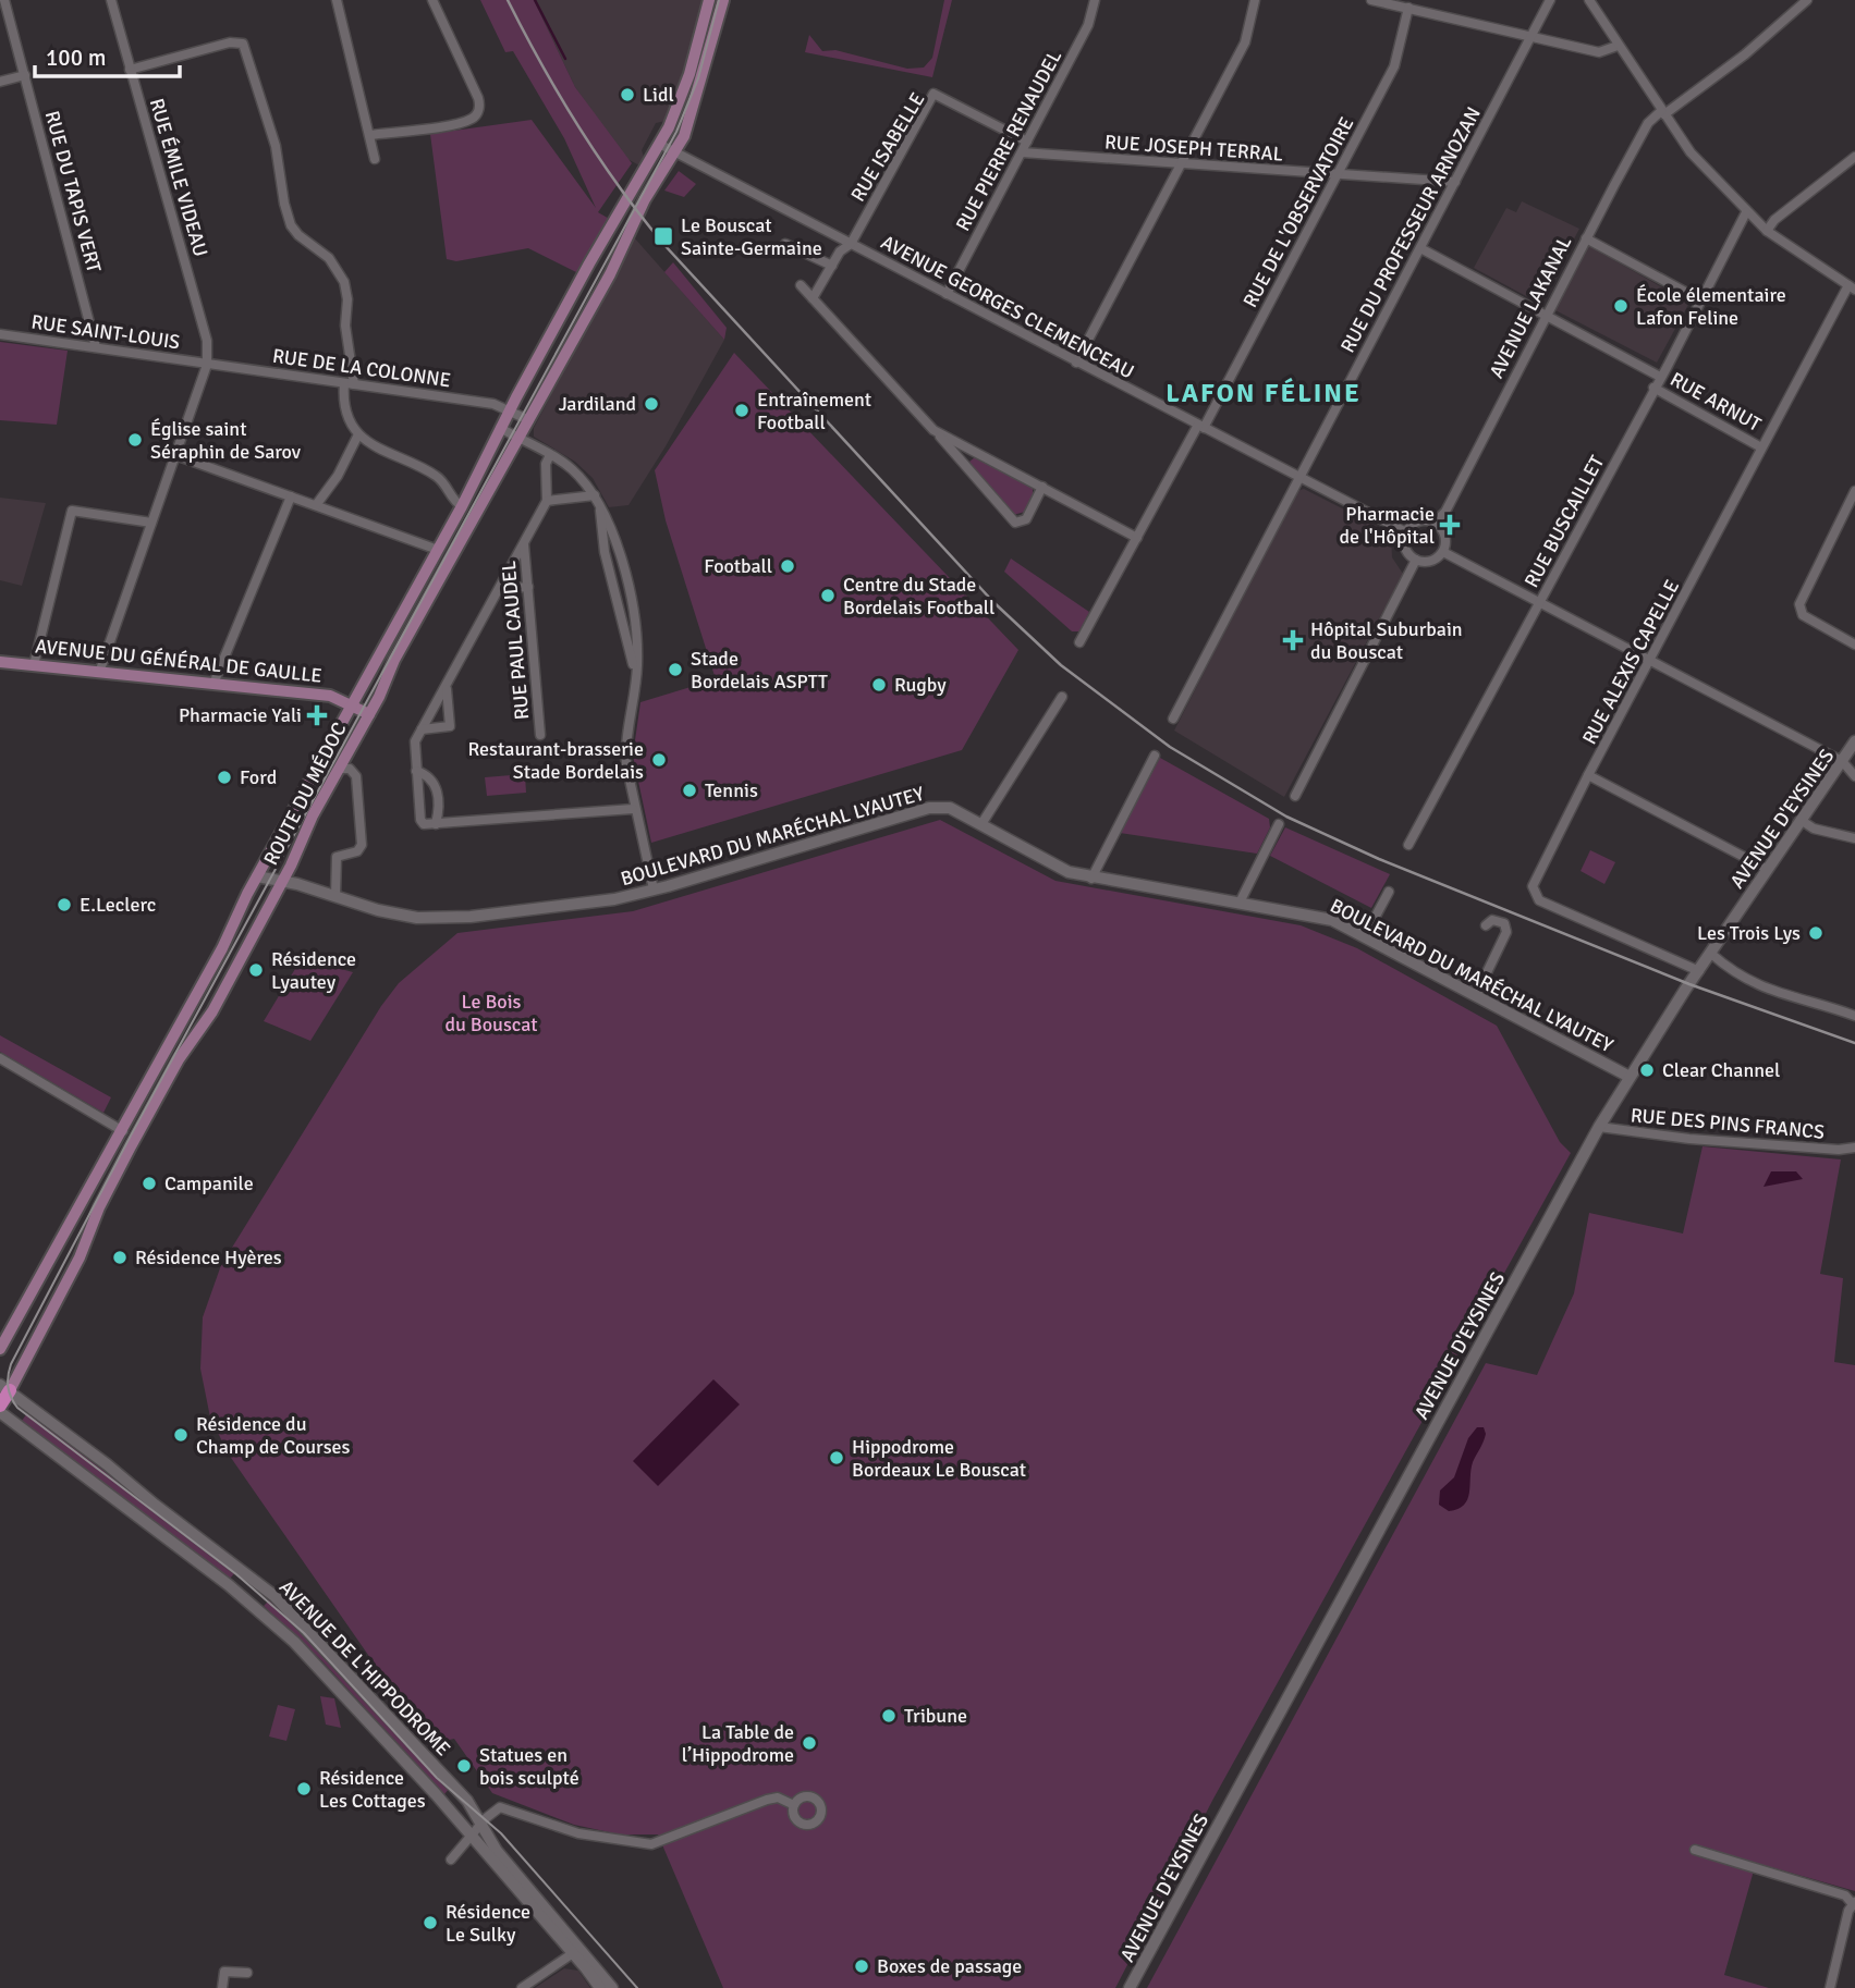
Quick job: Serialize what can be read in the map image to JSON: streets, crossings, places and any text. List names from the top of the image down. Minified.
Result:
{"streets":{"main road":["AVENUE DU GÉNÉRAL DE GAULLE","ROUTE DU MÉDOC"],"street":["RUE PIERRE RENAUDEL","RUE ISABELLE","RUE JOSEPH TERRAL","RUE ÉMILE VIDEAU","RUE DU TAPIS VERT","RUE DE L'OBSERVATOIRE","RUE DU PROFESSEUR ARNOZAN","AVENUE GEORGES CLEMENCEAU","AVENUE LAKANAL","RUE SAINT-LOUIS","RUE DE LA COLONNE","RUE ARNUT","RUE BUSCAILLET","RUE PAUL CAUDEL","RUE ALEXIS CAPELLE","AVENUE D'EYSINES","BOULEVARD DU MARÉCHAL LYAUTEY","RUE DES PINS FRANCS","AVENUE DE L'HIPPODROME"]},"crossings":[["RUE PIERRE RENAUDEL","RUE ISABELLE"],["RUE PIERRE RENAUDEL","RUE JOSEPH TERRAL"],["RUE PIERRE RENAUDEL","AVENUE GEORGES CLEMENCEAU"],["RUE ISABELLE","AVENUE GEORGES CLEMENCEAU"],["RUE JOSEPH TERRAL","RUE DE L'OBSERVATOIRE"],["RUE JOSEPH TERRAL","RUE DU PROFESSEUR ARNOZAN"],["RUE ÉMILE VIDEAU","RUE SAINT-LOUIS"],["RUE ÉMILE VIDEAU","RUE DE LA COLONNE"],["RUE DU TAPIS VERT","RUE SAINT-LOUIS"],["RUE DE L'OBSERVATOIRE","AVENUE GEORGES CLEMENCEAU"],["RUE DU PROFESSEUR ARNOZAN","AVENUE GEORGES CLEMENCEAU"],["AVENUE GEORGES CLEMENCEAU","AVENUE LAKANAL"],["AVENUE GEORGES CLEMENCEAU","ROUTE DU MÉDOC"],["RUE SAINT-LOUIS","RUE DE LA COLONNE"],["RUE DE LA COLONNE","ROUTE DU MÉDOC"],["RUE ARNUT","RUE BUSCAILLET"],["RUE ARNUT","RUE ALEXIS CAPELLE"],["AVENUE DU GÉNÉRAL DE GAULLE","ROUTE DU MÉDOC"],["RUE ALEXIS CAPELLE","AVENUE D'EYSINES"],["ROUTE DU MÉDOC","BOULEVARD DU MARÉCHAL LYAUTEY"],["ROUTE DU MÉDOC","AVENUE DE L'HIPPODROME"],["AVENUE D'EYSINES","BOULEVARD DU MARÉCHAL LYAUTEY"],["AVENUE D'EYSINES","RUE DES PINS FRANCS"]],"districts":["LAFON FÉLINE"],"parks":["Le Bois du Bouscat"],"places":{"other":["Lidl","École élementaire Lafon Feline","Jardiland","Entraînement Football","Église saint Séraphin de Sarov","Football","Centre du Stade Bordelais Football","Stade Bordelais ASPTT","Rugby","Restaurant-brasserie Stade Bordelais","Ford","Tennis","E.Leclerc","Les Trois Lys","Résidence Lyautey","Clear Channel","Campanile","Résidence Hyères","Résidence du Champ de Courses","Hippodrome Bordeaux Le Bouscat","Tribune","La Table de l’Hippodrome","Statues en bois sculpté","Résidence Les Cottages","Résidence Le Sulky","Boxes de passage"],"transit":["Le Bouscat Sainte-Germaine"],"health":["Pharmacie de l'Hôpital","Hôpital Suburbain du Bouscat","Pharmacie Yali"]},"scale_bar":"100 m"}
